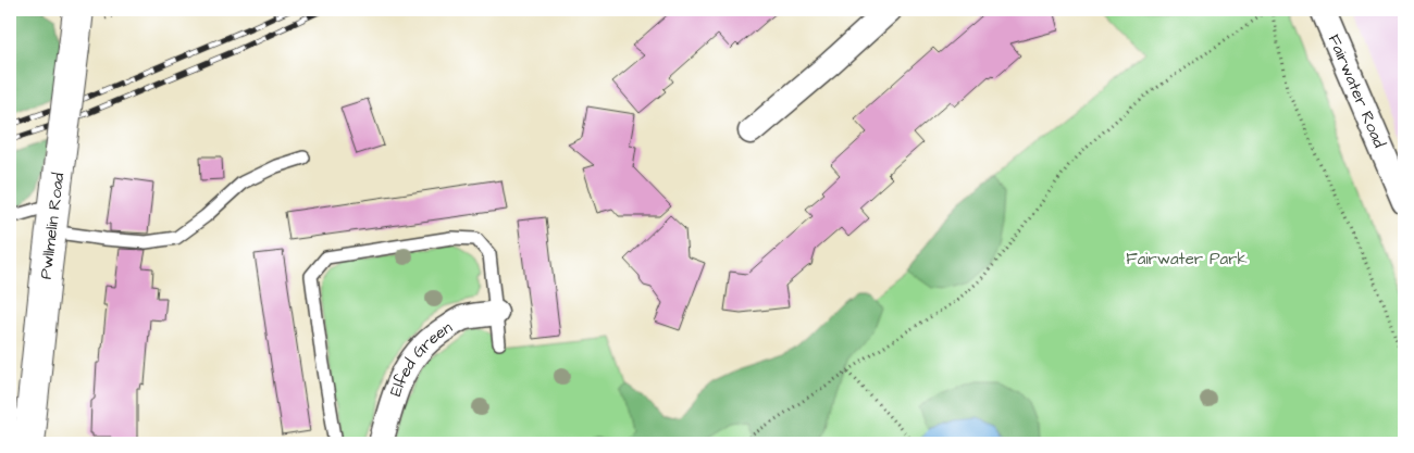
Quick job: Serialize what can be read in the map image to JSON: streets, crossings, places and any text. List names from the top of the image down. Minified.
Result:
{"streets":{"street":["Fairwater Road","Pwllmelin Road","Elfed Green"]},"parks":["Fairwater Park"]}
